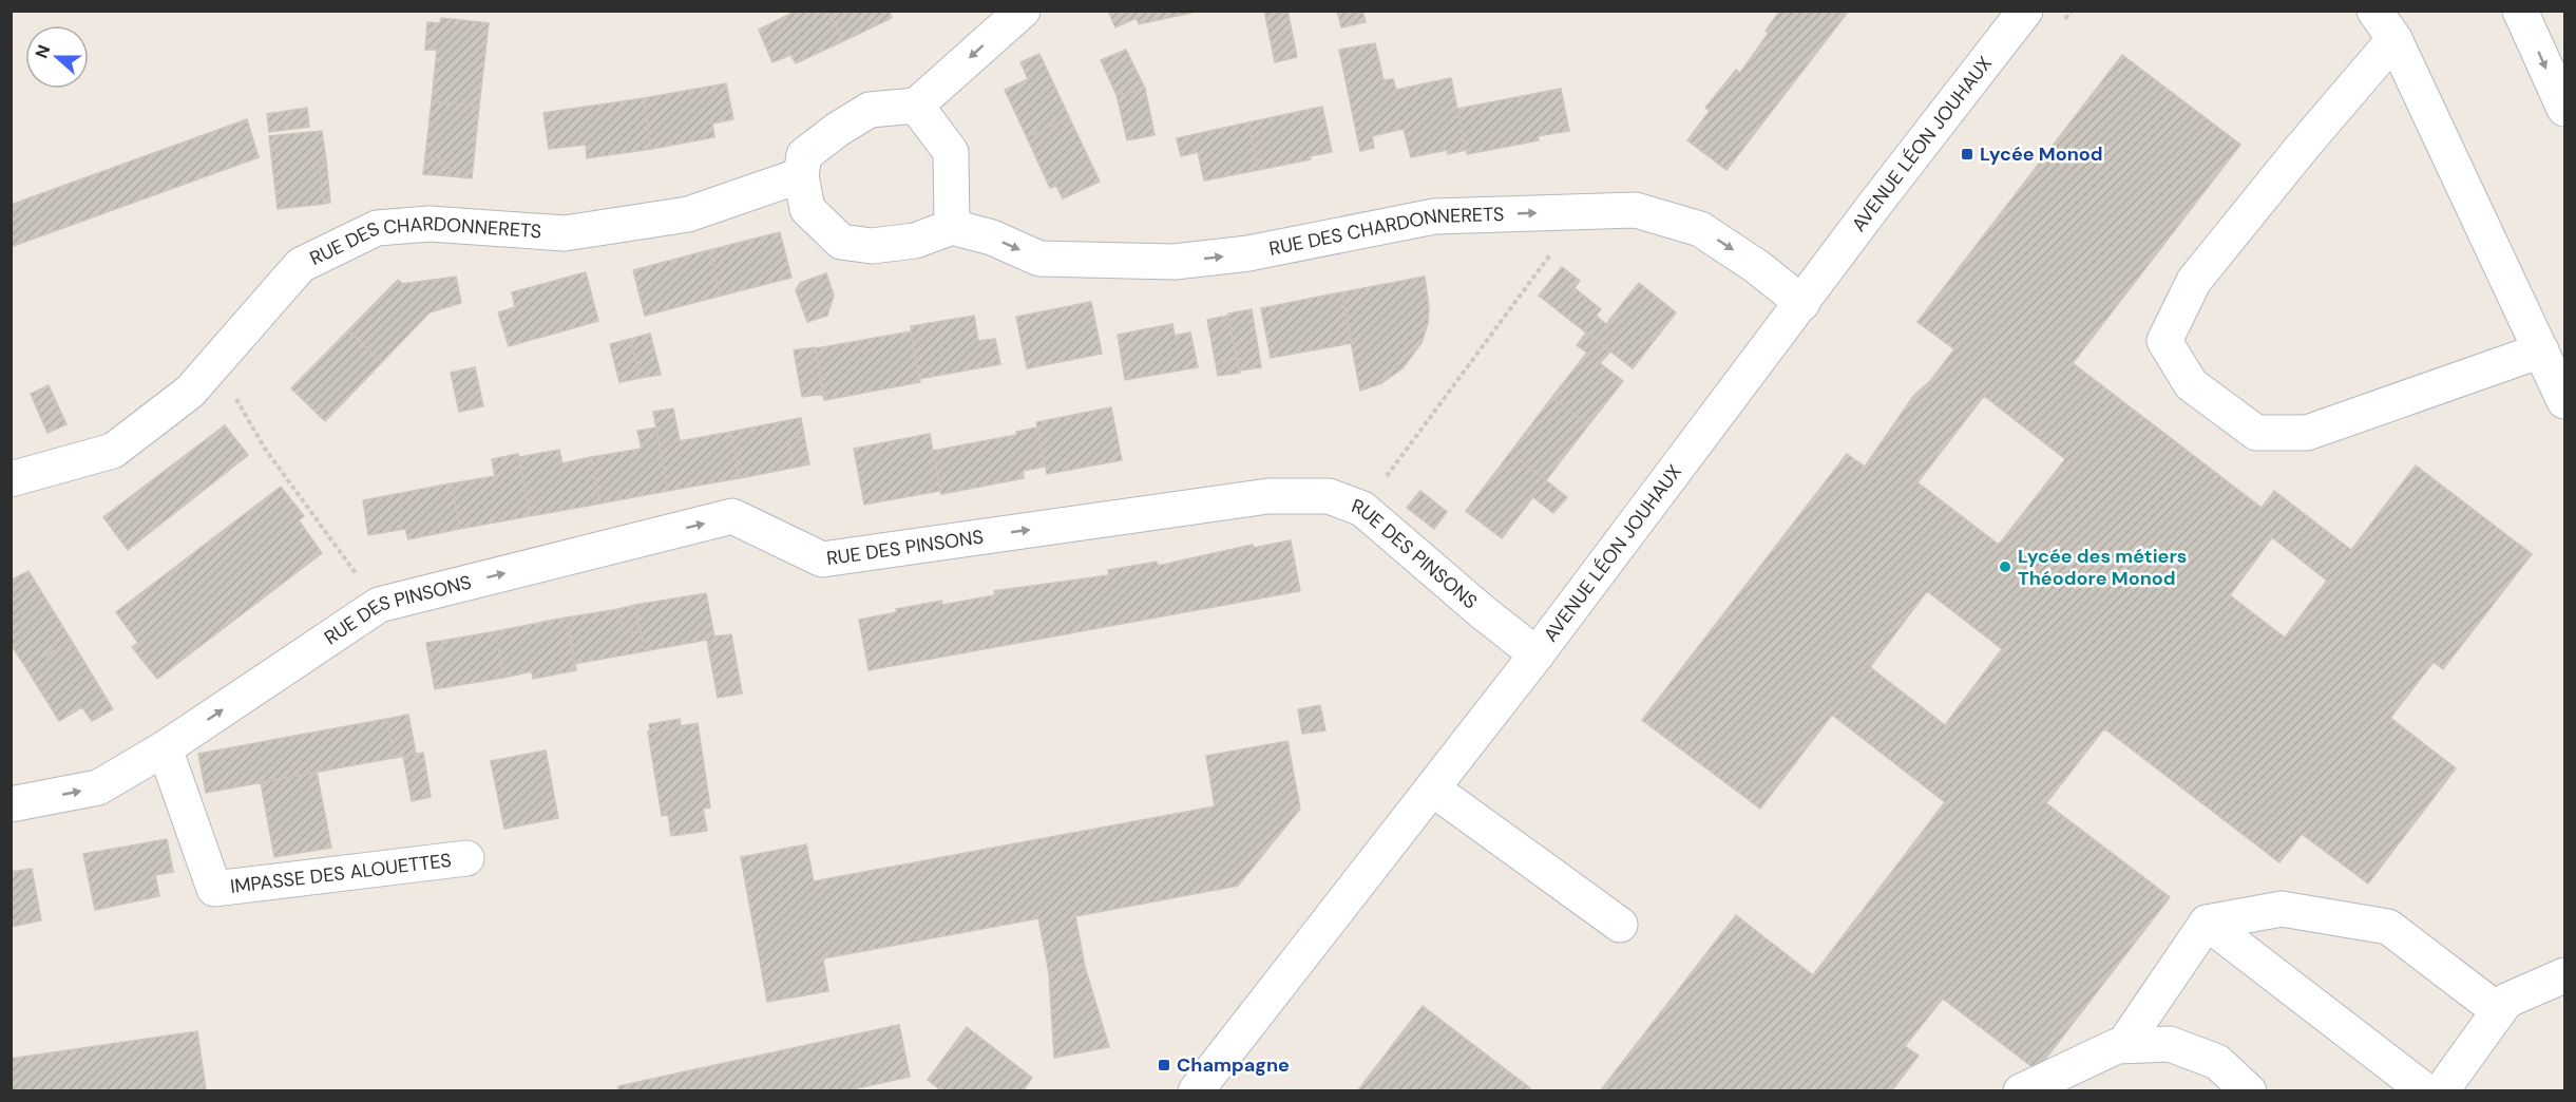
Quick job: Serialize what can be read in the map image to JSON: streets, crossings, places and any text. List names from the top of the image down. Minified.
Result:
{"streets":{"street":["AVENUE LÉON JOUHAUX","RUE DES CHARDONNERETS","RUE DES PINSONS","IMPASSE DES ALOUETTES"]},"crossings":[["AVENUE LÉON JOUHAUX","RUE DES CHARDONNERETS"],["AVENUE LÉON JOUHAUX","RUE DES PINSONS"],["RUE DES PINSONS","IMPASSE DES ALOUETTES"]],"one_way":["RUE DES CHARDONNERETS","RUE DES PINSONS"],"places":{"transit":["Lycée Monod","Champagne"],"other":["Lycée des métiers Théodore Monod"]},"north":"left"}
